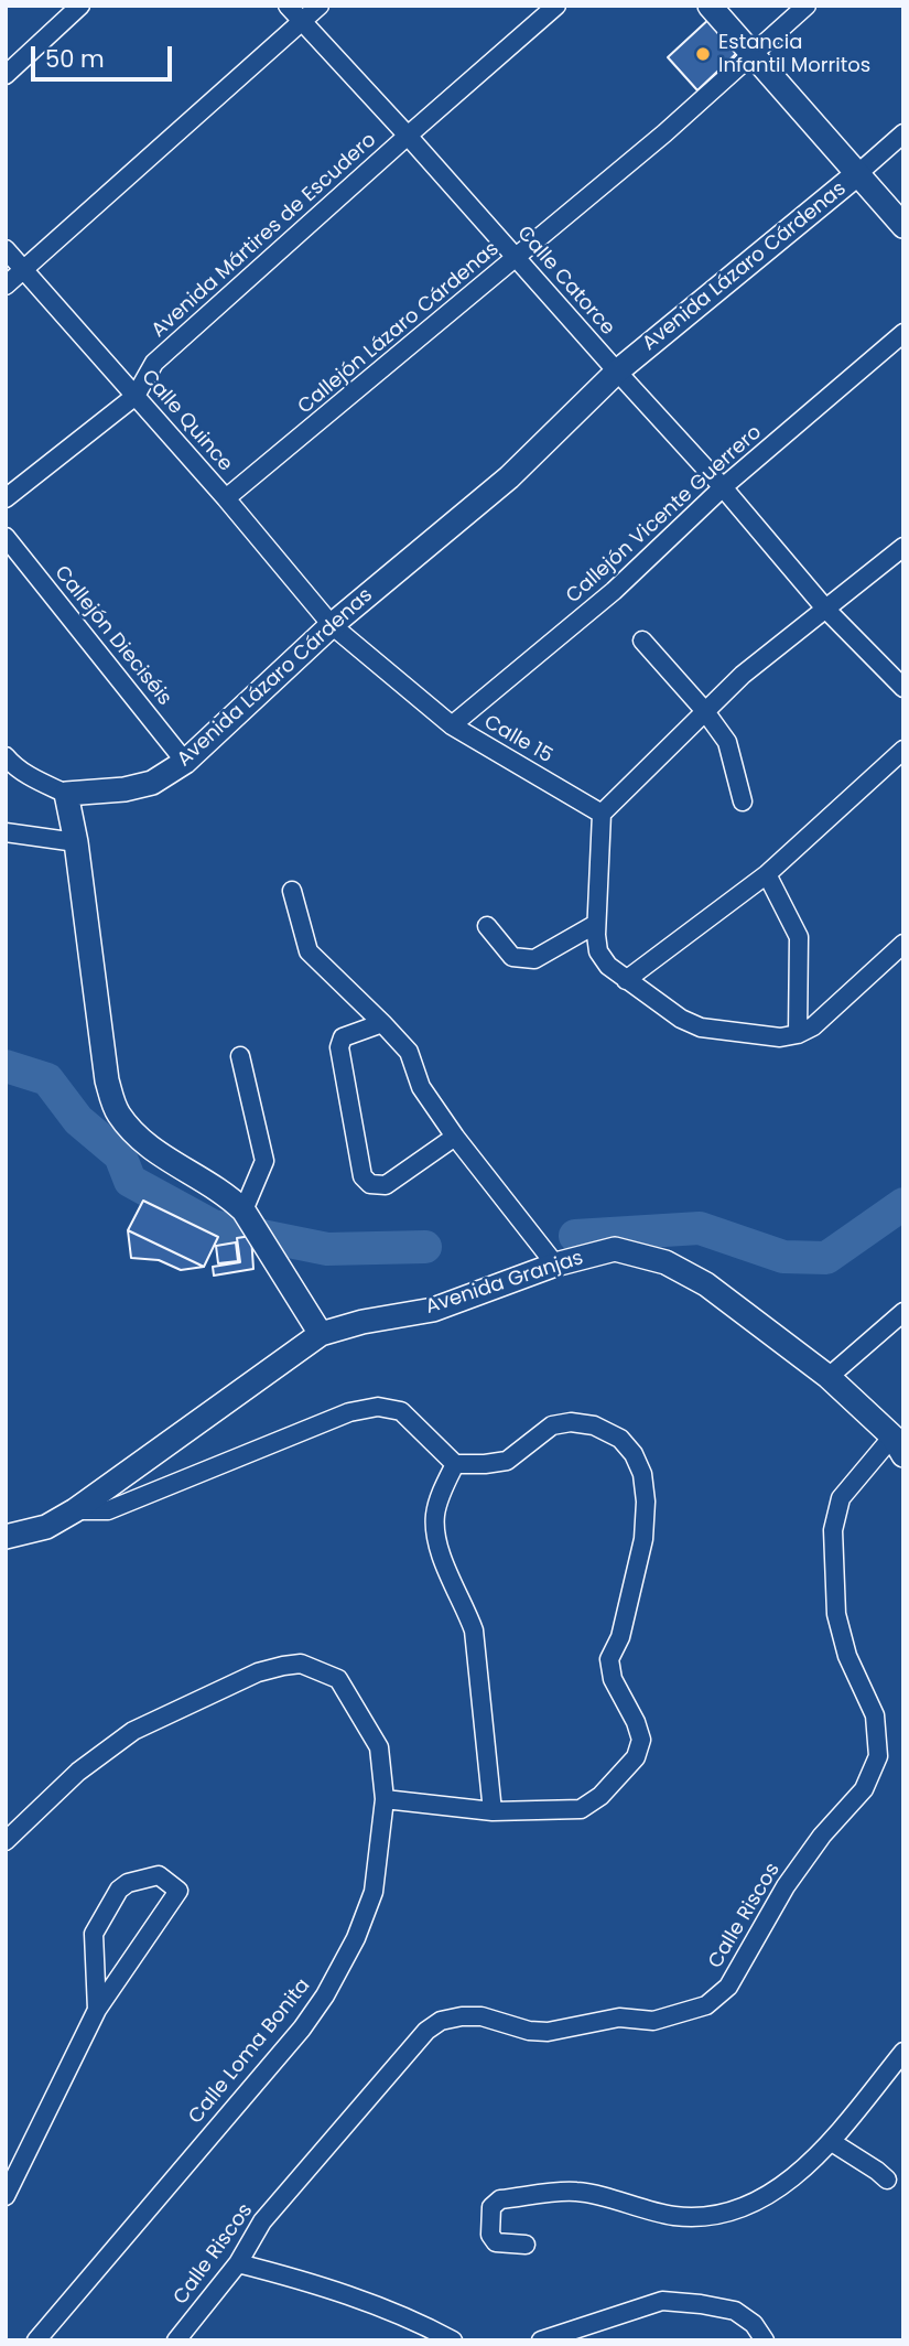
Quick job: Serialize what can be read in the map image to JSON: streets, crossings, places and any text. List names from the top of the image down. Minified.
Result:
{"streets":{"main road":["Avenida Lázaro Cárdenas","Avenida Granjas"],"street":["Avenida Mártires de Escudero","Calle Catorce","Callejón Lázaro Cárdenas","Calle Quince","Callejón Vicente Guerrero","Callejón Dieciséis","Calle 15","Calle Riscos","Calle Loma Bonita"]},"crossings":[["Avenida Mártires de Escudero","Calle Catorce"],["Avenida Mártires de Escudero","Calle Quince"],["Avenida Lázaro Cárdenas","Calle Catorce"],["Avenida Lázaro Cárdenas","Calle Quince"],["Avenida Lázaro Cárdenas","Callejón Dieciséis"],["Avenida Lázaro Cárdenas","Calle 15"],["Calle Catorce","Callejón Lázaro Cárdenas"],["Calle Catorce","Callejón Vicente Guerrero"],["Callejón Lázaro Cárdenas","Calle Quince"],["Calle Quince","Calle 15"],["Callejón Vicente Guerrero","Calle 15"],["Avenida Granjas","Calle Riscos"]],"places":["Estancia Infantil Morritos"],"scale_bar":"50 m"}
